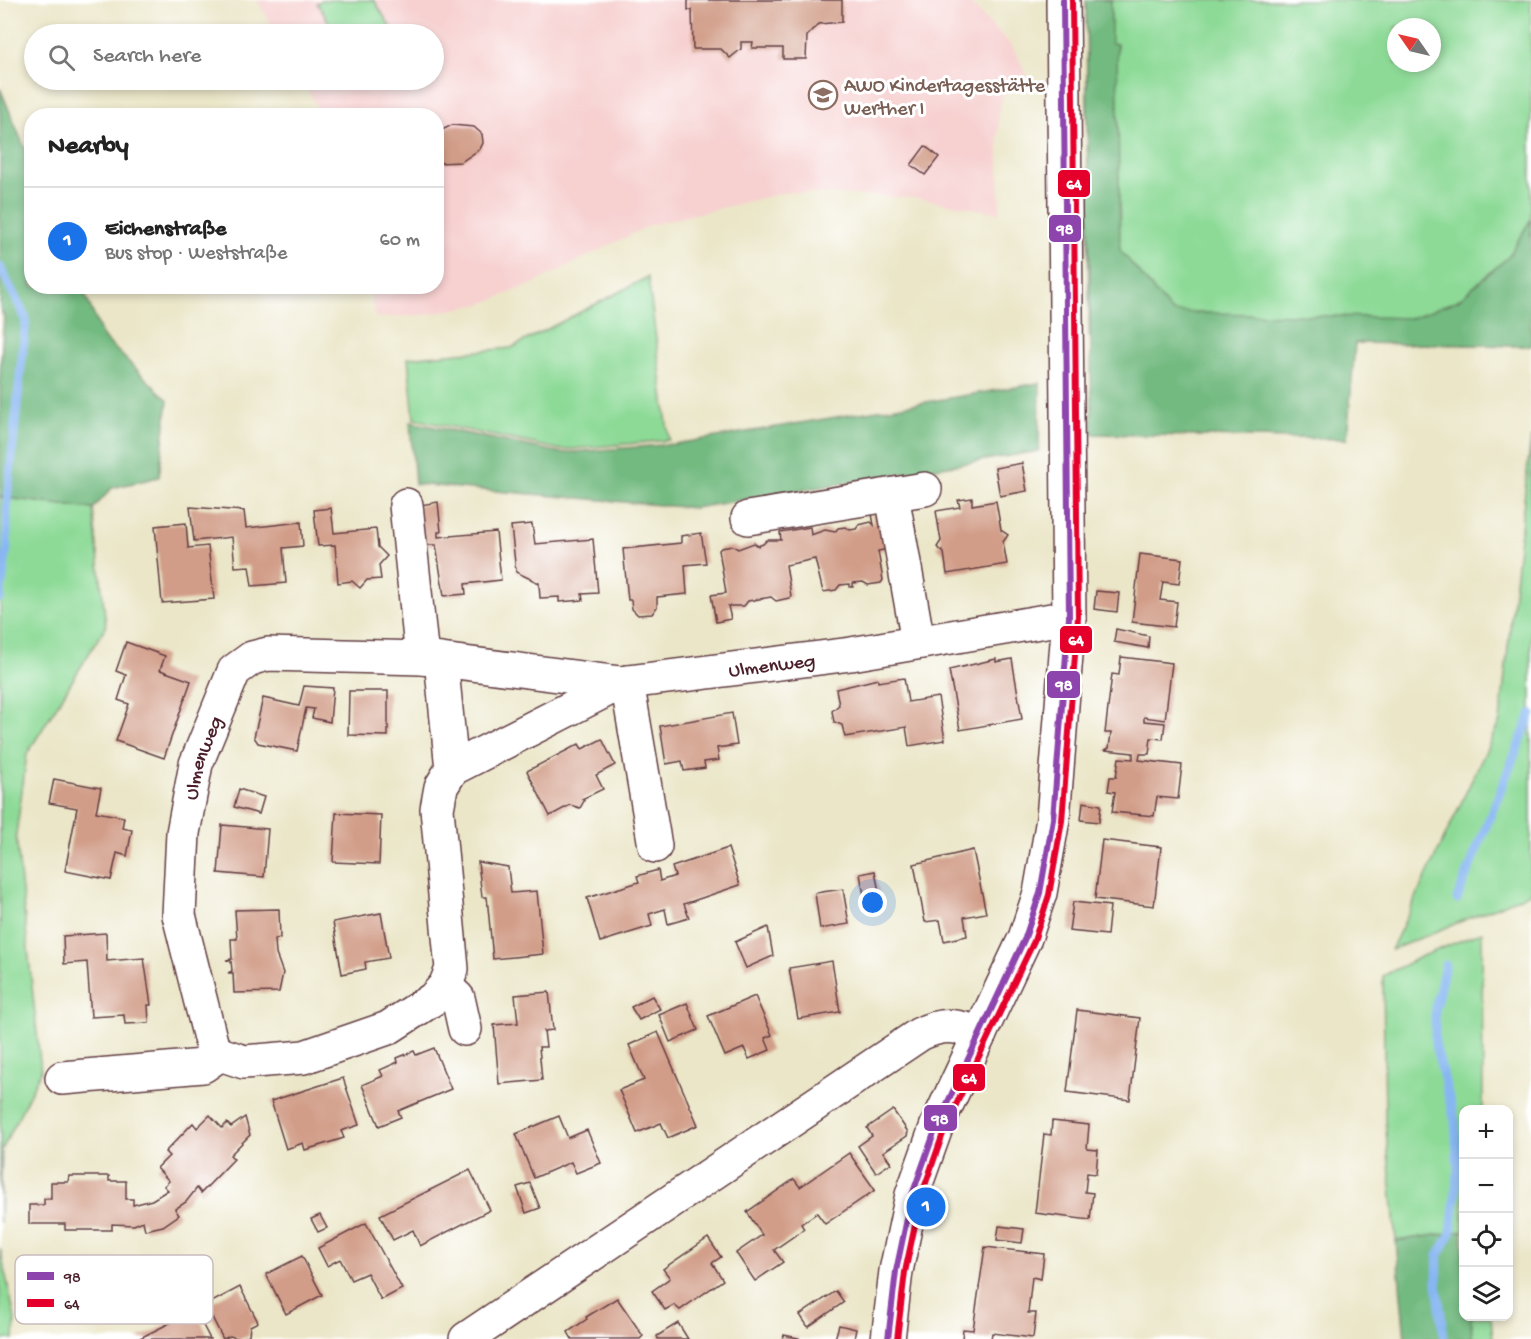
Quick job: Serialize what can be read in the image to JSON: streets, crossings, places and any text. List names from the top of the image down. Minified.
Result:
{"streets":{"street":["Ulmenweg"]},"places":{"school or university":["AWO Kindertagesstätte Werther I"]},"lines":["transit line 98","transit line 64"],"legend":["98","64"],"north":"top left","page":{"search":"Search here","heading":"Nearby","list":[{"mark":"1","name":"Eichenstraße","note":"Bus stop · Weststraße","value":"60 m"}],"map_buttons":["+","−"],"pins":"1"}}
